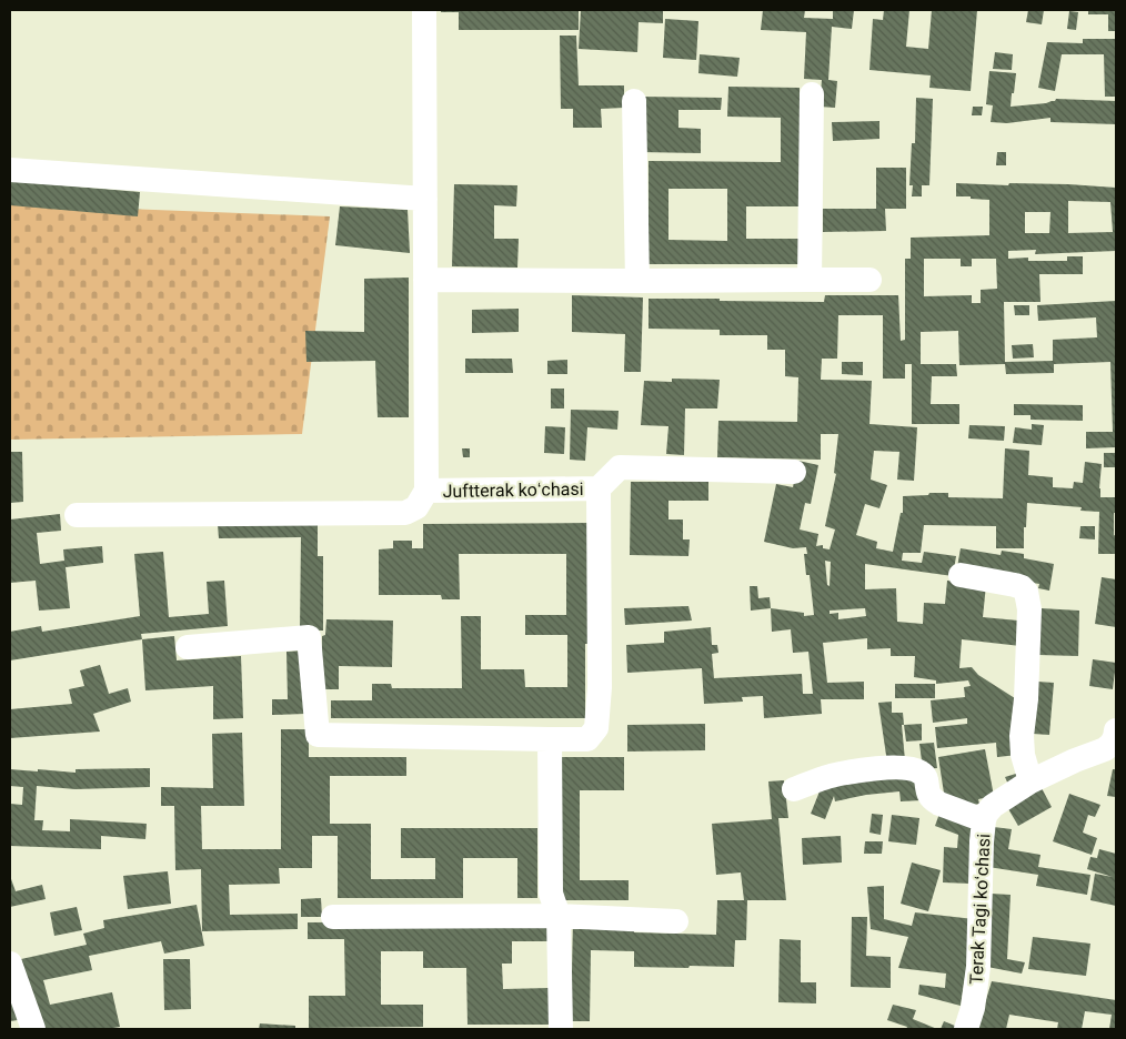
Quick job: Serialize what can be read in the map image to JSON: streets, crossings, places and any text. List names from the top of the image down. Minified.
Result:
{"streets":{"street":["Juftterak koʻchasi","Terak Tagi koʻchasi"]}}
